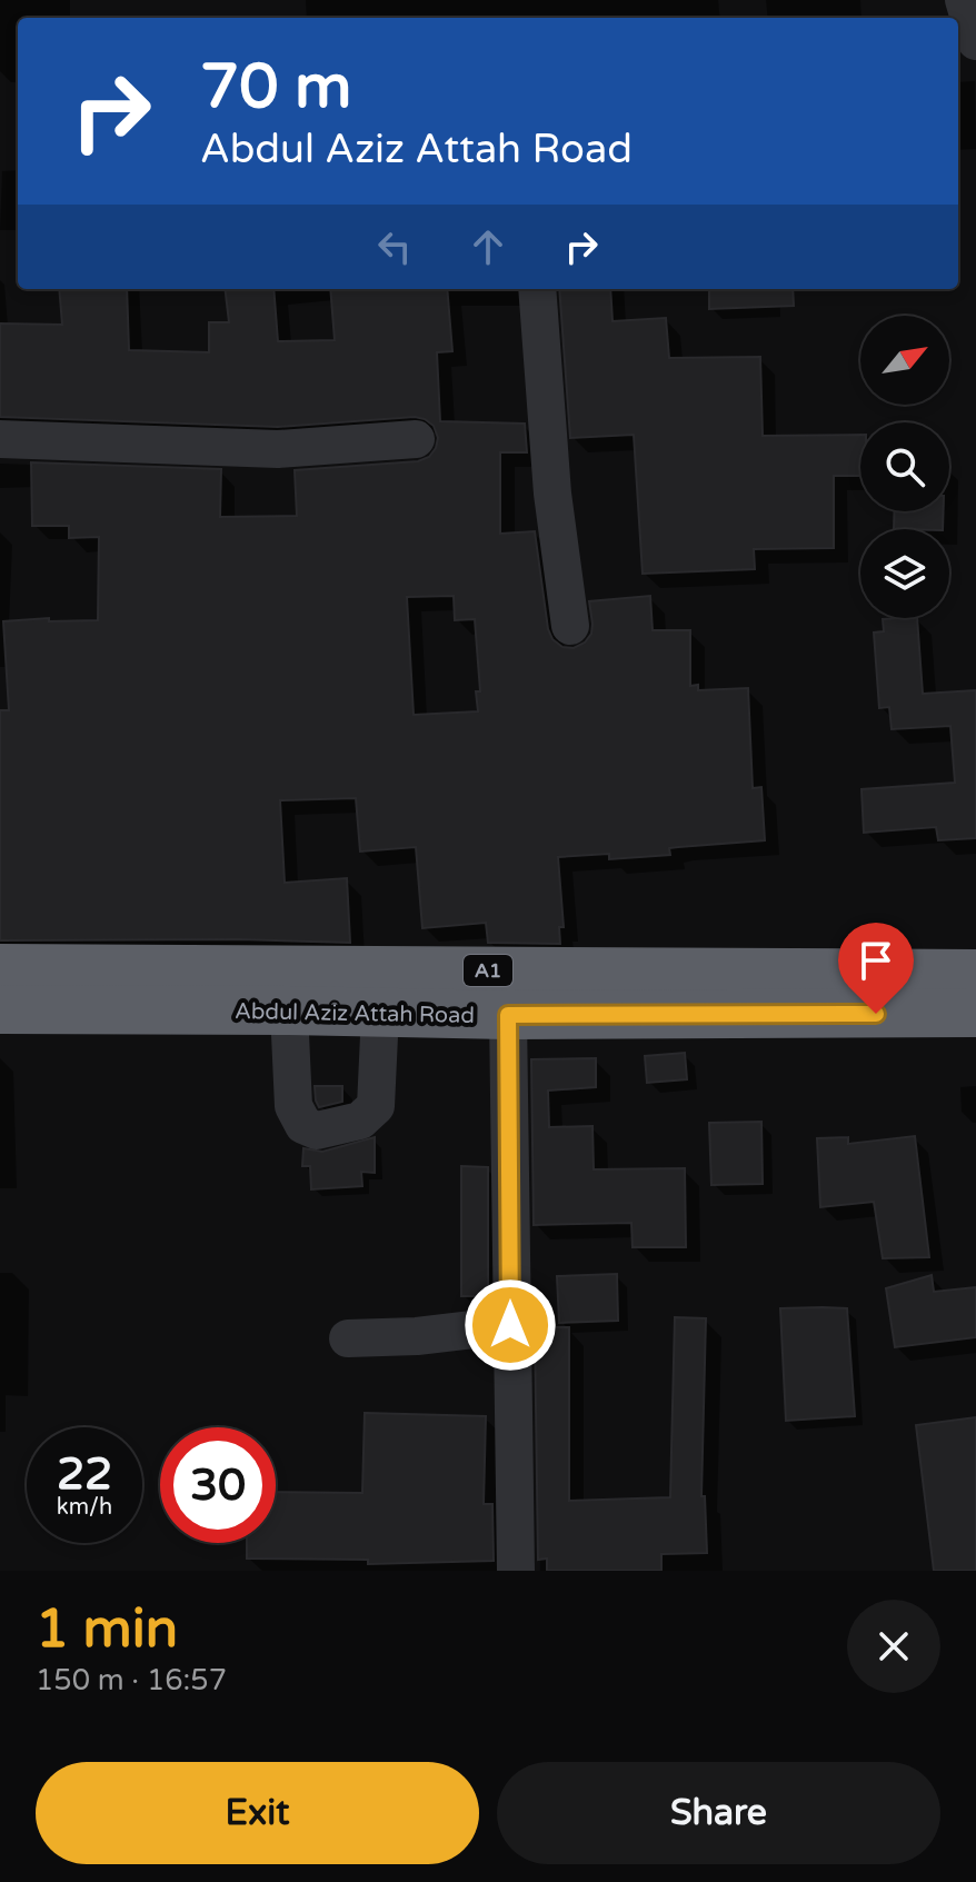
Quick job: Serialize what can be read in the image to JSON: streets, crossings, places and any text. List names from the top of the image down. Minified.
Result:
{"streets":{"highway":["A1","Abdul Aziz Attah Road"]},"north":"top right","page":{"turn":["70 m","Abdul Aziz Attah Road"],"speed":"22 km/h","limit":"30","heading":["1 min","150 m · 16:57"],"buttons":["Exit","Share"]}}
